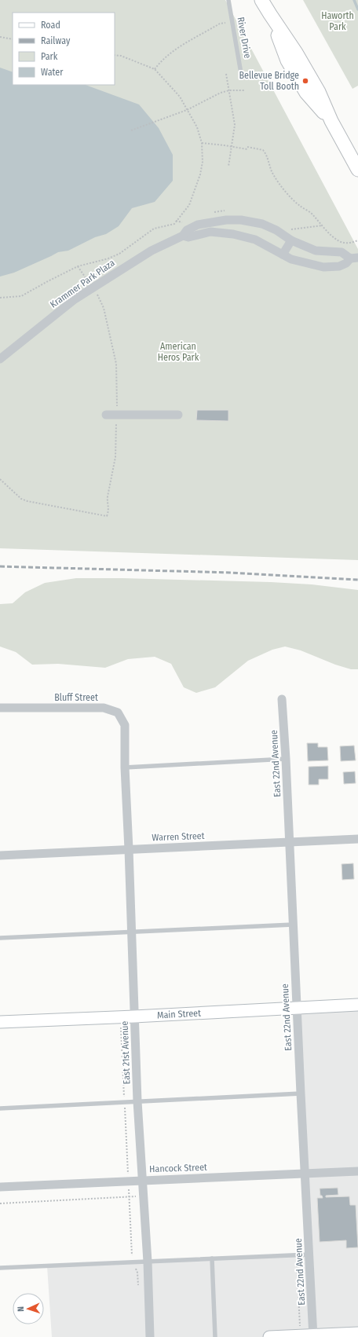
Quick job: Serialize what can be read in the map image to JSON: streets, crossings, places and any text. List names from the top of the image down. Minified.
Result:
{"streets":{"street":["Krammer Park Plaza","Bluff Street","East 22nd Avenue","Warren Street","Main Street","East 21st Avenue","Hancock Street"],"lane":["River Drive"]},"crossings":[["Bluff Street","East 21st Avenue"],["East 22nd Avenue","Warren Street"],["East 22nd Avenue","Main Street"],["East 22nd Avenue","Hancock Street"],["Warren Street","East 21st Avenue"],["Main Street","East 21st Avenue"],["East 21st Avenue","Hancock Street"]],"parks":["Haworth Park","American Heros Park"],"places":["Bellevue Bridge Toll Booth"],"legend":["Road","Railway","Park","Water"],"north":"left"}
